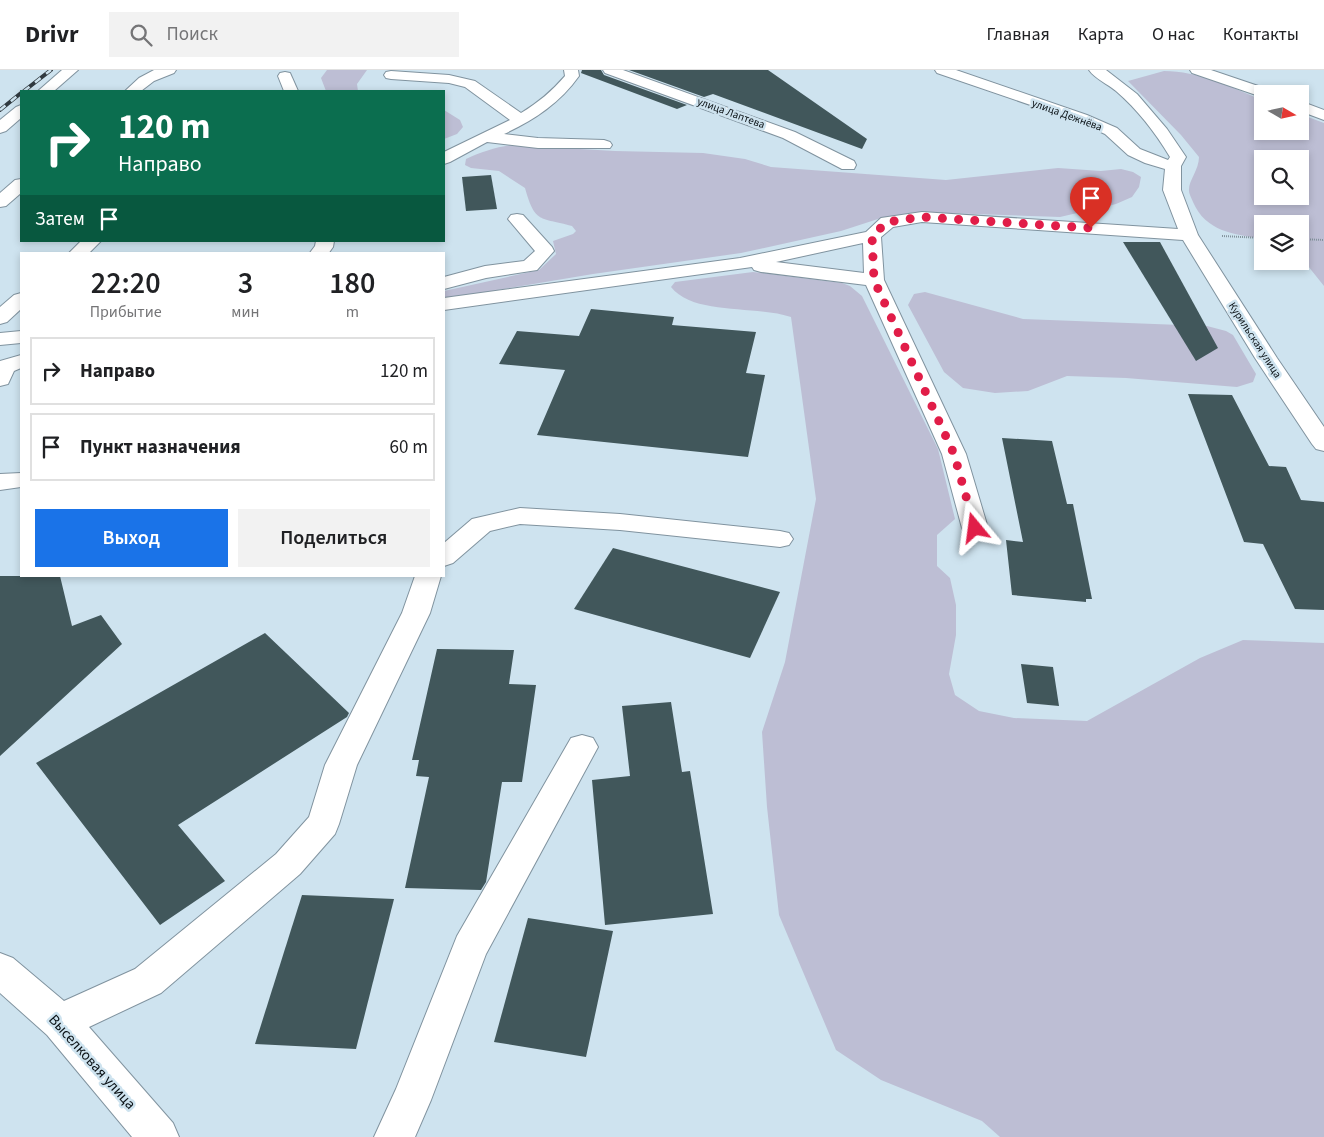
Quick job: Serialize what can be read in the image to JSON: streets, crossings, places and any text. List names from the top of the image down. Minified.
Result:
{"streets":{"street":["улица Лаптева","улица Дежнёва","Курильская улица","Выселковая улица"]},"north":"right","page":{"header":"Drivr","search":"Поиск","nav":["Главная","Карта","О нас","Контакты"],"turn":["120 m","Направо"],"then":"Затем","eta":["22:20","Прибытие","3","мин","180","m"],"list":[{"name":"Направо","value":"120 m"},{"name":"Пункт назначения","value":"60 m"}],"buttons":["Выход","Поделиться"]}}
